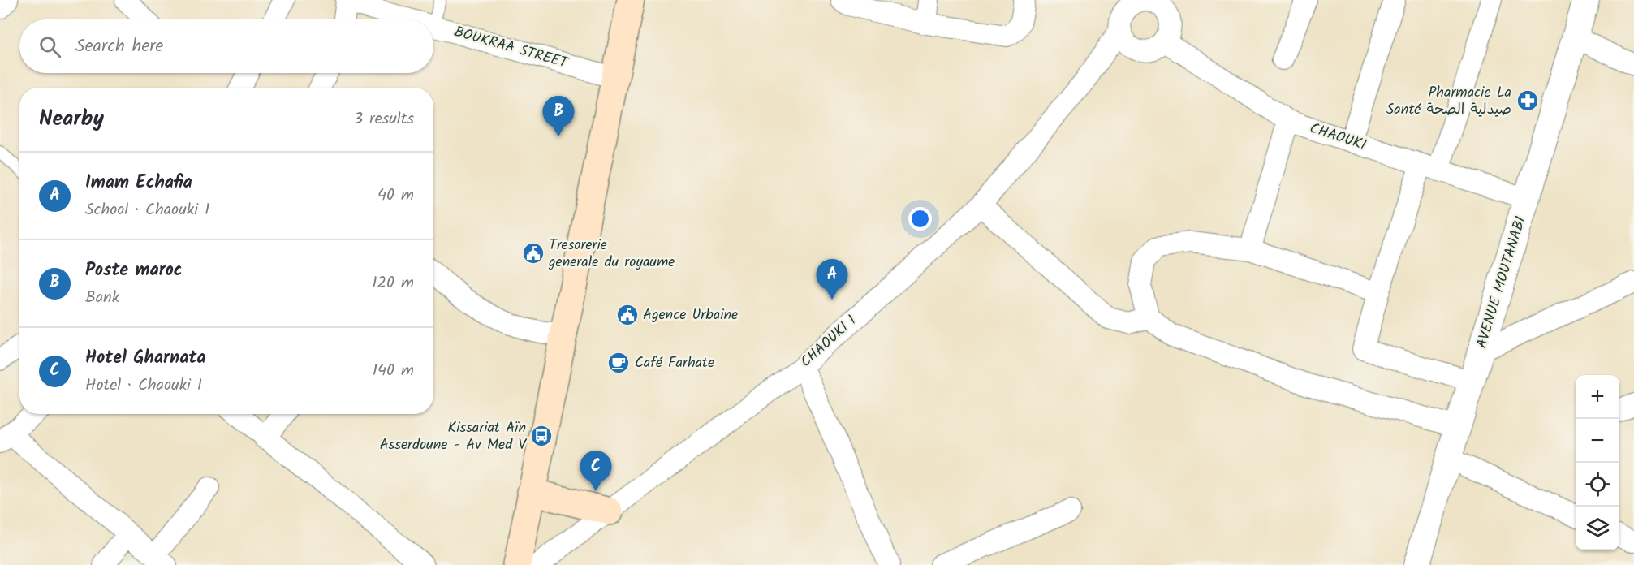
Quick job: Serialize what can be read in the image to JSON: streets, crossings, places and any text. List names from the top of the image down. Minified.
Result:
{"streets":{"street":["BOUKRAA STREET","CHAOUKI","AVENUE MOUTANABI","CHAOUKI 1"]},"crossings":[["CHAOUKI","AVENUE MOUTANABI"],["CHAOUKI","CHAOUKI 1"]],"places":{"pharmacy":["Pharmacie La Santé صيدلية الصحة"],"public building":["Tresorerie generale du royaume","Agence Urbaine"],"cafe":["Café Farhate"],"bus stop":["Kissariat Aïn Asserdoune - Av Med V"]},"page":{"search":"Search here","heading":["Nearby","3 results"],"pins":["B","A","C"],"list":[{"mark":"A","name":"Imam Echafia","note":"School · Chaouki 1","value":"40 m"},{"mark":"B","name":"Poste maroc","note":"Bank","value":"120 m"},{"mark":"C","name":"Hotel Gharnata","note":"Hotel · Chaouki 1","value":"140 m"}],"map_buttons":["+","−"]}}
